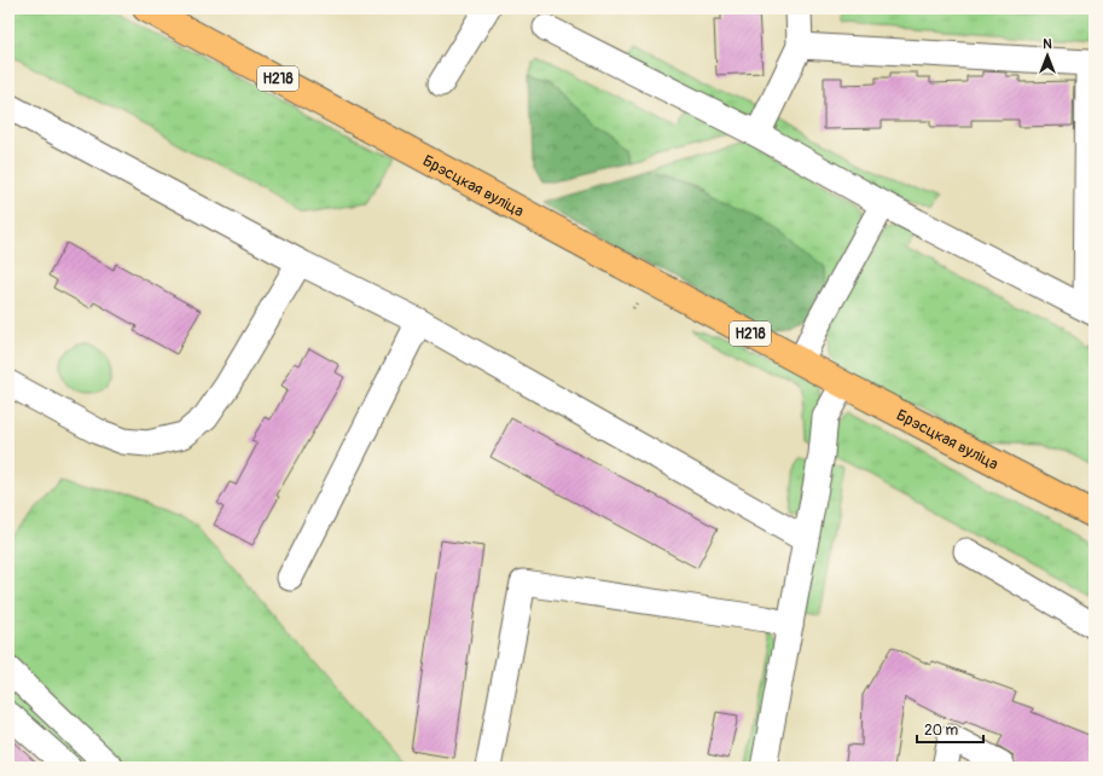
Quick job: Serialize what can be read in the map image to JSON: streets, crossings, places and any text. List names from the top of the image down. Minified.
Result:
{"streets":{"main road":["Н218","Брэсцкая вуліца"]},"scale_bar":"20 m","north":"top"}
